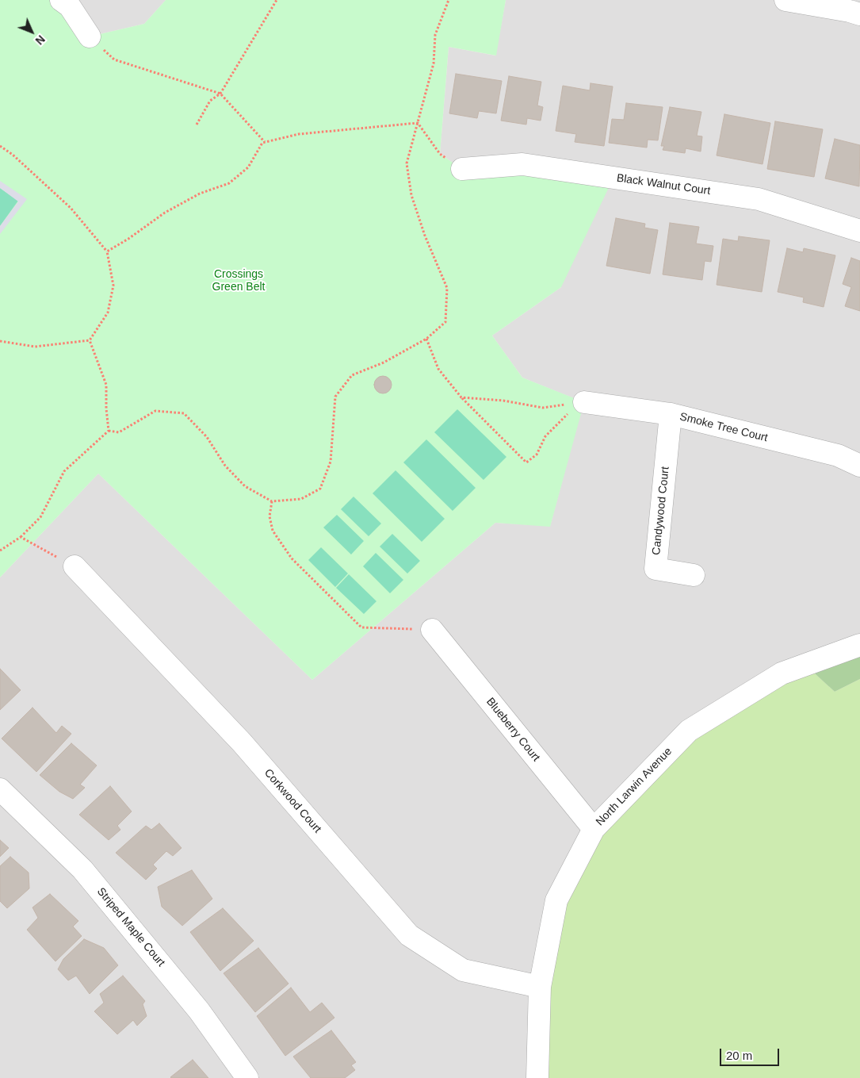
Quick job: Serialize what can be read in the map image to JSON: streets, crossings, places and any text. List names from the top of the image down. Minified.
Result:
{"streets":{"street":["Black Walnut Court","Smoke Tree Court","Candywood Court","Blueberry Court","North Larwin Avenue","Corkwood Court","Striped Maple Court"]},"crossings":[["Smoke Tree Court","Candywood Court"],["Blueberry Court","North Larwin Avenue"],["North Larwin Avenue","Corkwood Court"]],"parks":["Crossings Green Belt"],"scale_bar":"20 m","north":"bottom right"}
